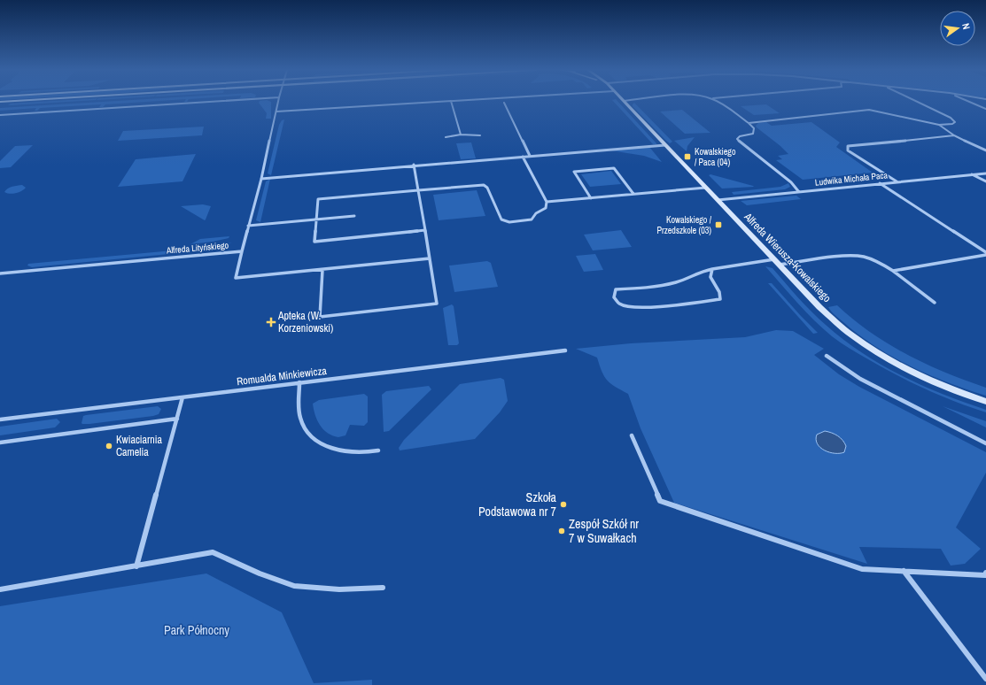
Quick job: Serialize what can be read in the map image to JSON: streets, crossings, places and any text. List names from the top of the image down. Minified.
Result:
{"streets":{"street":["Ludwika Michała Paca","Alfreda Lityńskiego","Alfreda Wierusza-Kowalskiego","Romualda Minkiewicza"]},"crossings":[["Ludwika Michała Paca","Alfreda Wierusza-Kowalskiego"]],"parks":["Park Północny"],"places":{"transit":["Kowalskiego / Paca (04)","Kowalskiego / Przedszkole (03)"],"health":["Apteka (W. Korzeniowski)"],"other":["Kwiaciarnia Camelia","Szkoła Podstawowa nr 7","Zespół Szkół nr 7 w Suwałkach"]},"north":"right"}
